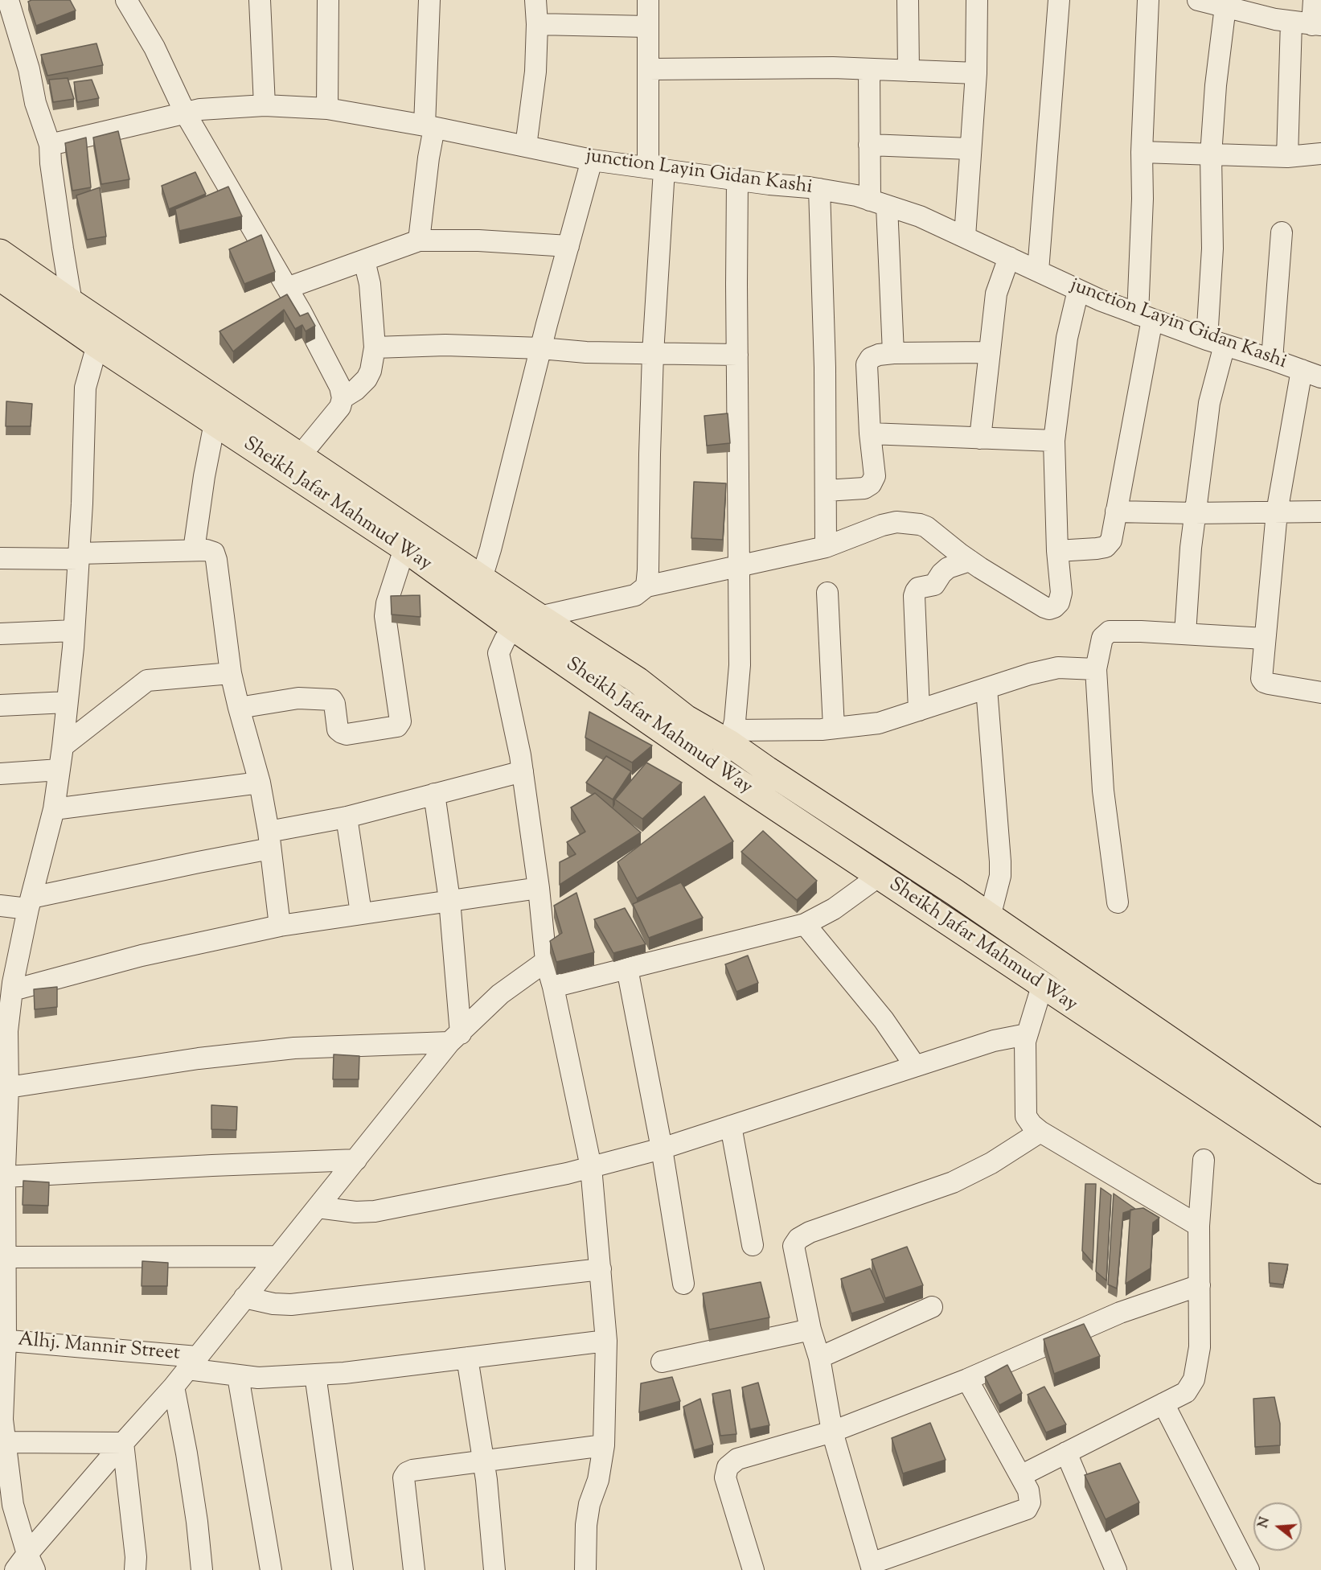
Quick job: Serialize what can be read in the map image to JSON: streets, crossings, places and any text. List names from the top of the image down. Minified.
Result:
{"streets":{"main road":["Sheikh Jafar Mahmud Way"],"street":["junction Layin Gidan Kashi","Alhj. Mannir Street"]},"north":"left"}
